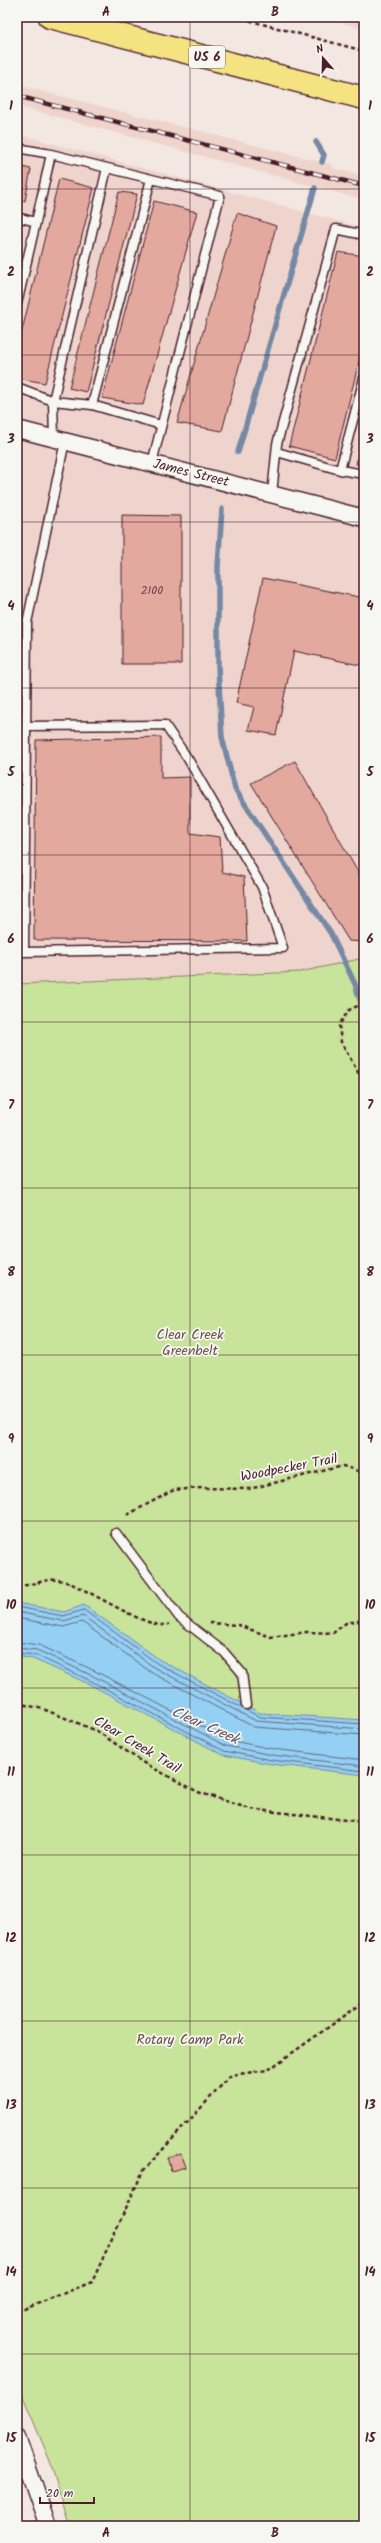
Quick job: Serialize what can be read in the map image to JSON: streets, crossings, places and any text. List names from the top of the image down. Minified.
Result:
{"streets":{"main road":["US 6"],"street":["James Street"],"path":["Woodpecker Trail","Clear Creek Trail"]},"water":["Clear Creek"],"parks":["Clear Creek Greenbelt","Rotary Camp Park"],"house_numbers":["2100"],"scale_bar":"20 m","north":"top","grid":{"columns":["A","B"],"rows":["1","2","3","4","5","6","7","8","9","10","11","12","13","14","15"]}}
